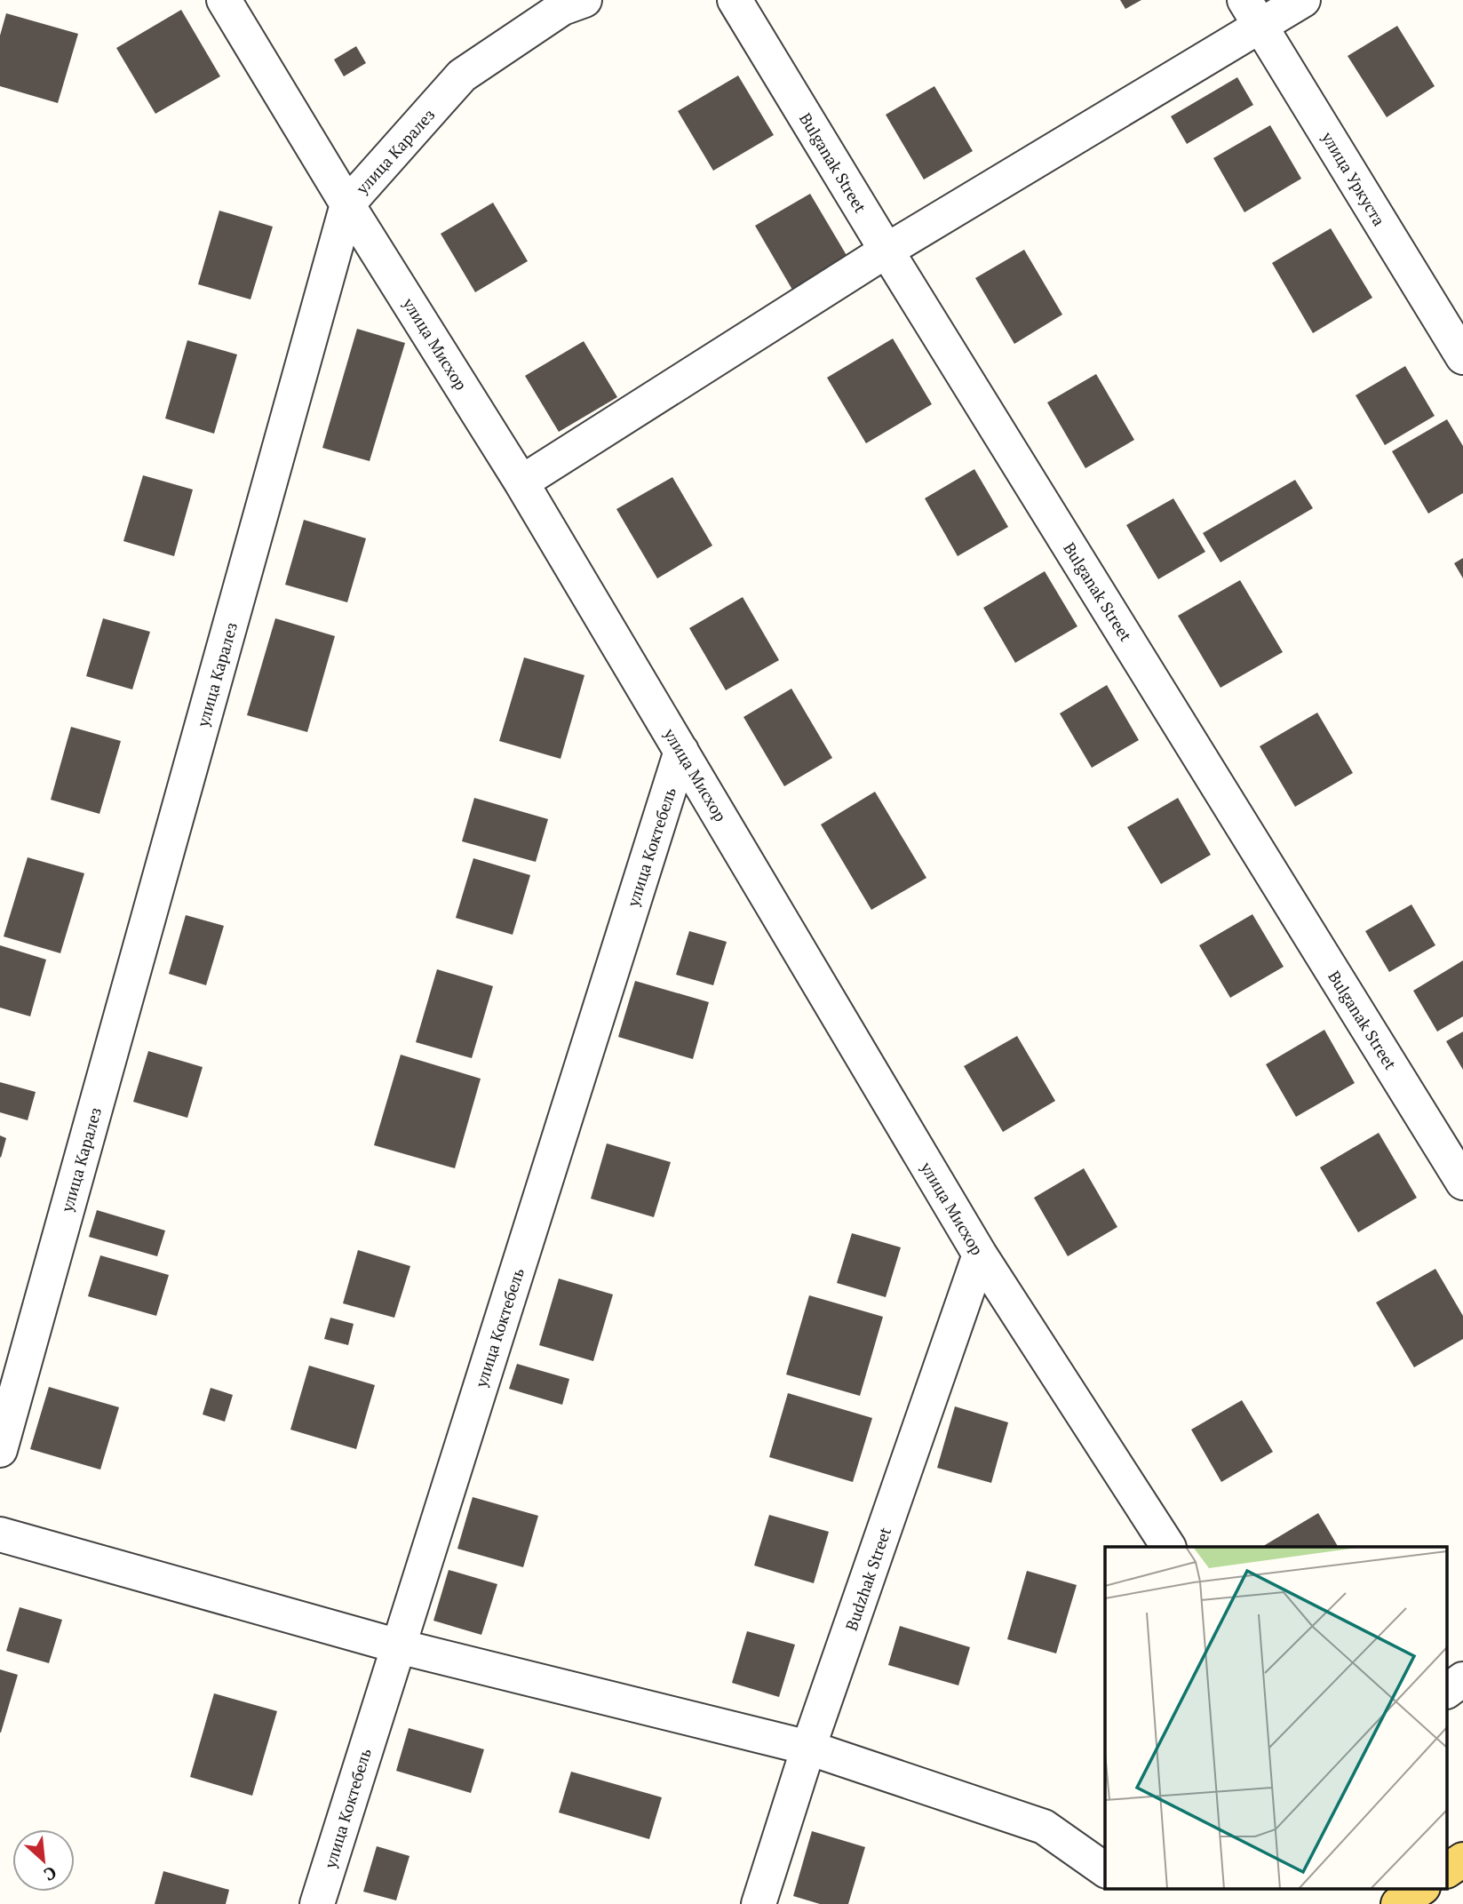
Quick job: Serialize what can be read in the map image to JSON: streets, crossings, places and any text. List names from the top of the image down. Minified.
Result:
{"streets":{"street":["улица Каралез","Bulganak Street","улица Уркуста","улица Мисхор","улица Коктебель","Budzhak Street"]},"crossings":[["улица Каралез","улица Мисхор"],["улица Мисхор","улица Коктебель"],["улица Мисхор","Budzhak Street"]],"north":"bottom right"}
